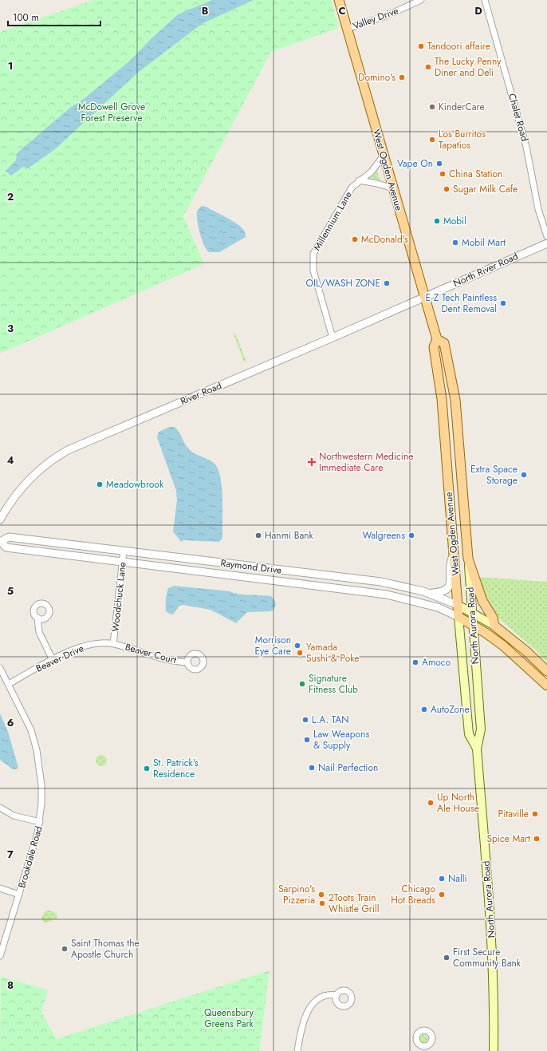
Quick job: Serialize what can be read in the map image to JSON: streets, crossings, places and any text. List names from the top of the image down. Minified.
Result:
{"streets":{"main road":["West Ogden Avenue","Raymond Drive","North Aurora Road"],"street":["Valley Drive","Chalet Road","Millennium Lane","North River Road","River Road","Woodchuck Lane","Beaver Court","Beaver Drive","Brookdale Road"]},"crossings":[["Valley Drive","West Ogden Avenue"],["West Ogden Avenue","Millennium Lane"],["West Ogden Avenue","North River Road"],["West Ogden Avenue","River Road"],["West Ogden Avenue","Raymond Drive"],["West Ogden Avenue","North Aurora Road"],["Millennium Lane","River Road"],["North River Road","River Road"],["Raymond Drive","Woodchuck Lane"],["Raymond Drive","North Aurora Road"],["Woodchuck Lane","Beaver Court"],["Woodchuck Lane","Beaver Drive"],["Beaver Court","Beaver Drive"],["Beaver Drive","Brookdale Road"]],"parks":["McDowell Grove Forest Preserve","Queensbury Greens Park"],"places":{"other":["Tandoori affaire","The Lucky Penny Diner and Deli","Domino's","KinderCare","Los Burritos Tapatios","Vape On","China Station","Sugar Milk Cafe","Mobil","McDonald's","Mobil Mart","OIL/WASH ZONE","E Z Tech Paintless Dent Removal","Extra Space Storage","Meadowbrook","Hanmi Bank","Walgreens","Morrison Eye Care","Yamada Sushi & Poke","Amoco","Signature Fitness Club","AutoZone","L.A. TAN","Law Weapons & Supply","Nail Perfection","St. Patrick's Residence","Up North Ale House","Pitaville","Spice Mart","Nalli","Sarpino's Pizzeria","Chicago Hot Breads","2Toots Train Whistle Grill","Saint Thomas the Apostle Church","First Secure Community Bank"],"health":["Northwestern Medicine Immediate Care"]},"scale_bar":"100 m","grid":{"columns":["B","C","D"],"rows":["1","2","3","4","5","6","7","8"]}}
